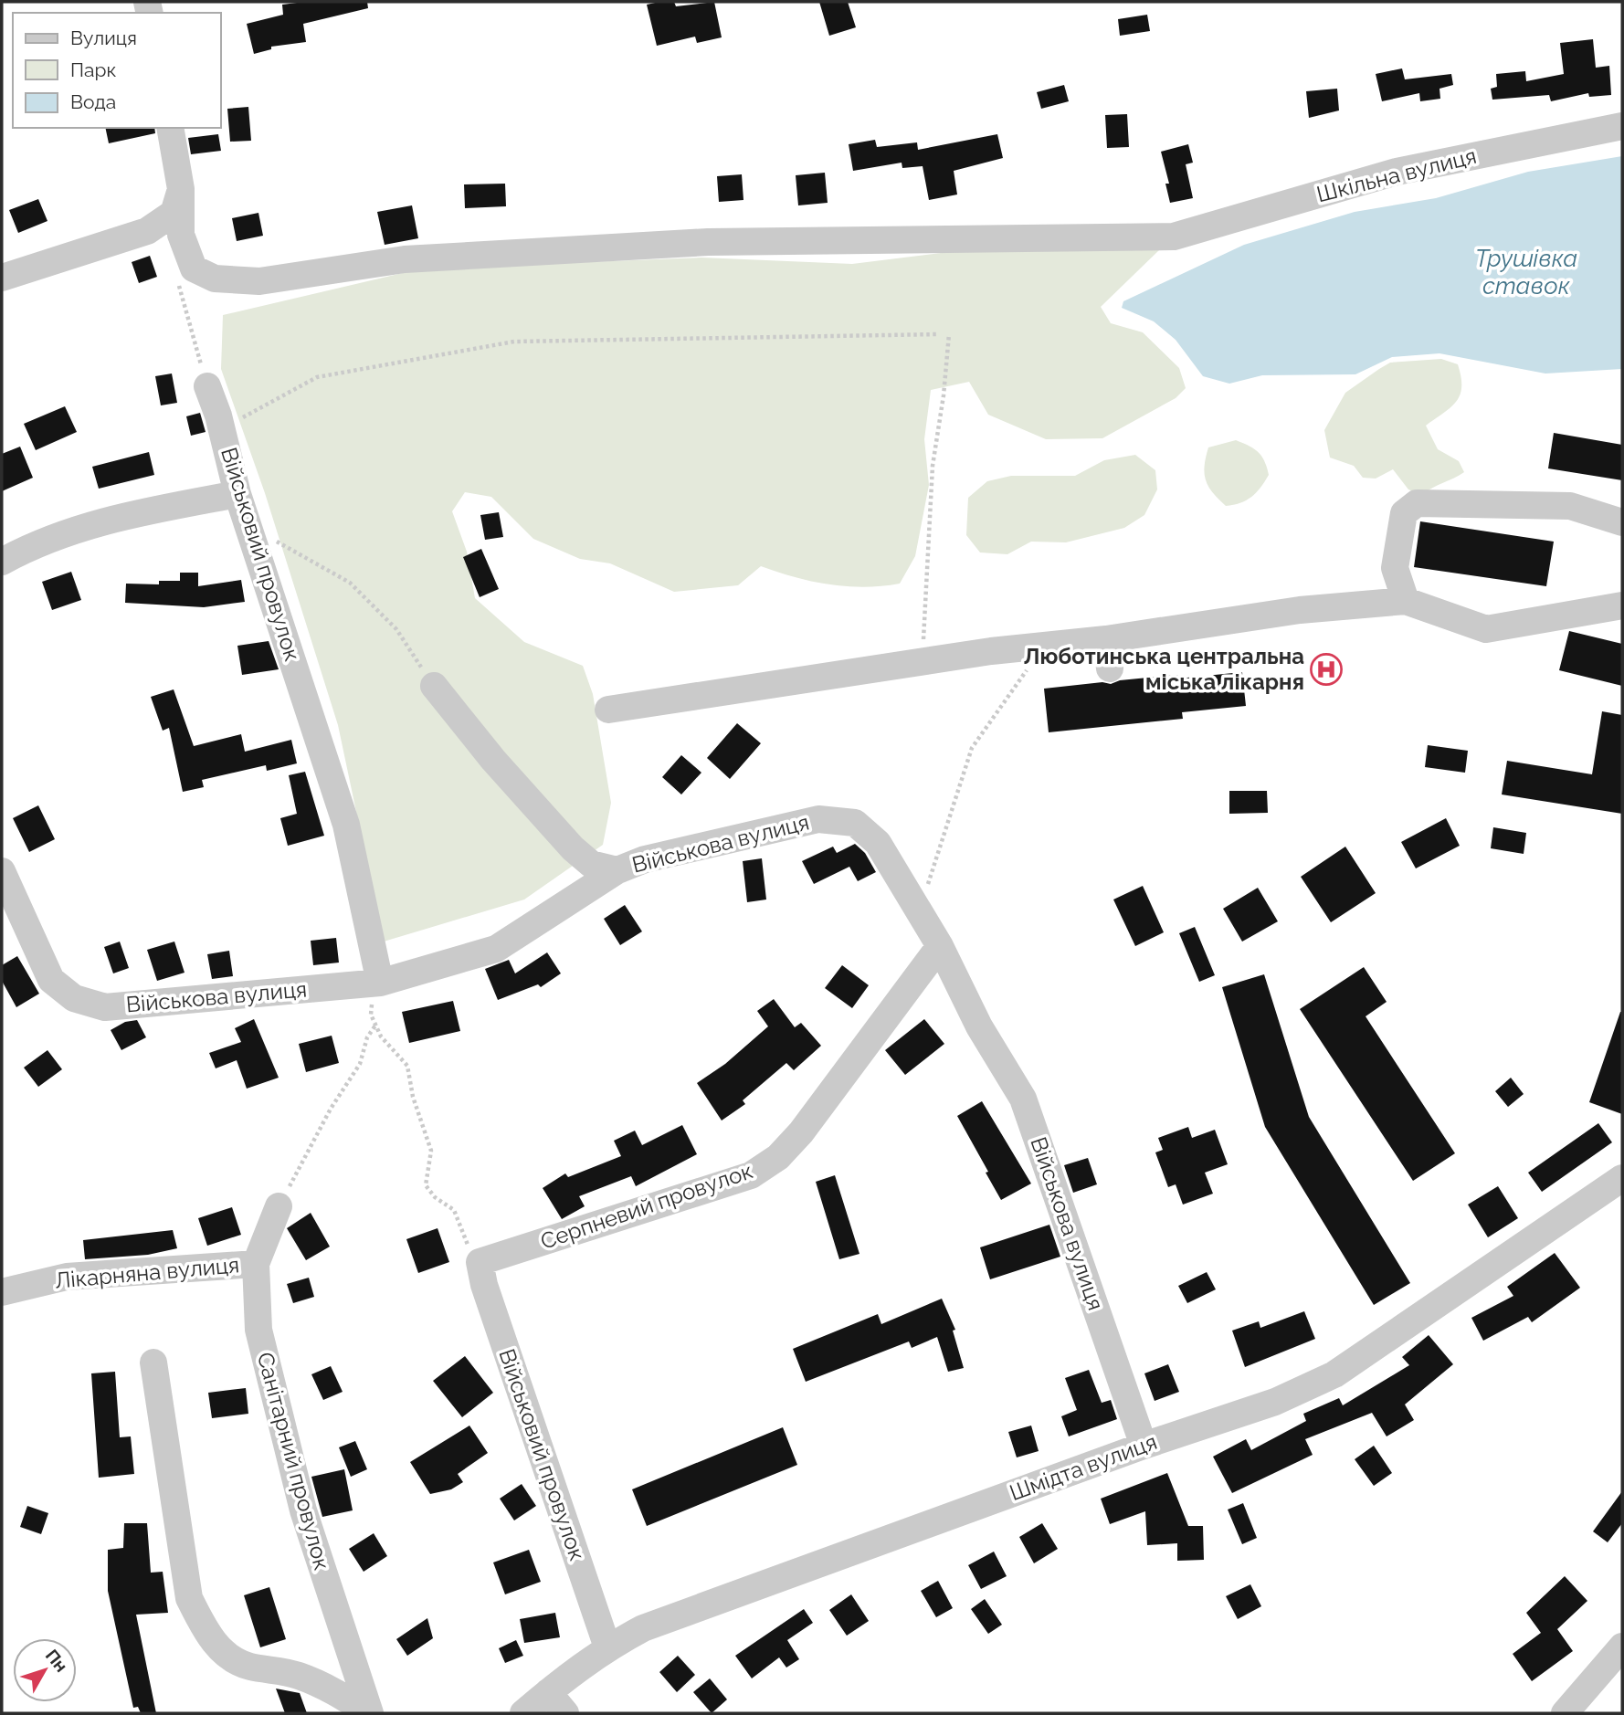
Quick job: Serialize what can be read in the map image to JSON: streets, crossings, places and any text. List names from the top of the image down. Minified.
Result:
{"streets":{"street":["Шкільна вулиця","Військовий провулок","Військова вулиця","Серпневий провулок","Лікарняна вулиця","Санітарний провулок","Шмідта вулиця"]},"crossings":[["Військовий провулок","Військова вулиця"],["Військовий провулок","Серпневий провулок"],["Військовий провулок","Шмідта вулиця"],["Військова вулиця","Серпневий провулок"],["Військова вулиця","Шмідта вулиця"],["Лікарняна вулиця","Санітарний провулок"]],"water":["Трушівка ставок"],"places":{"hospital":["Люботинська центральна міська лікарня"]},"legend":["Вулиця","Парк","Вода"],"north":"top right"}
